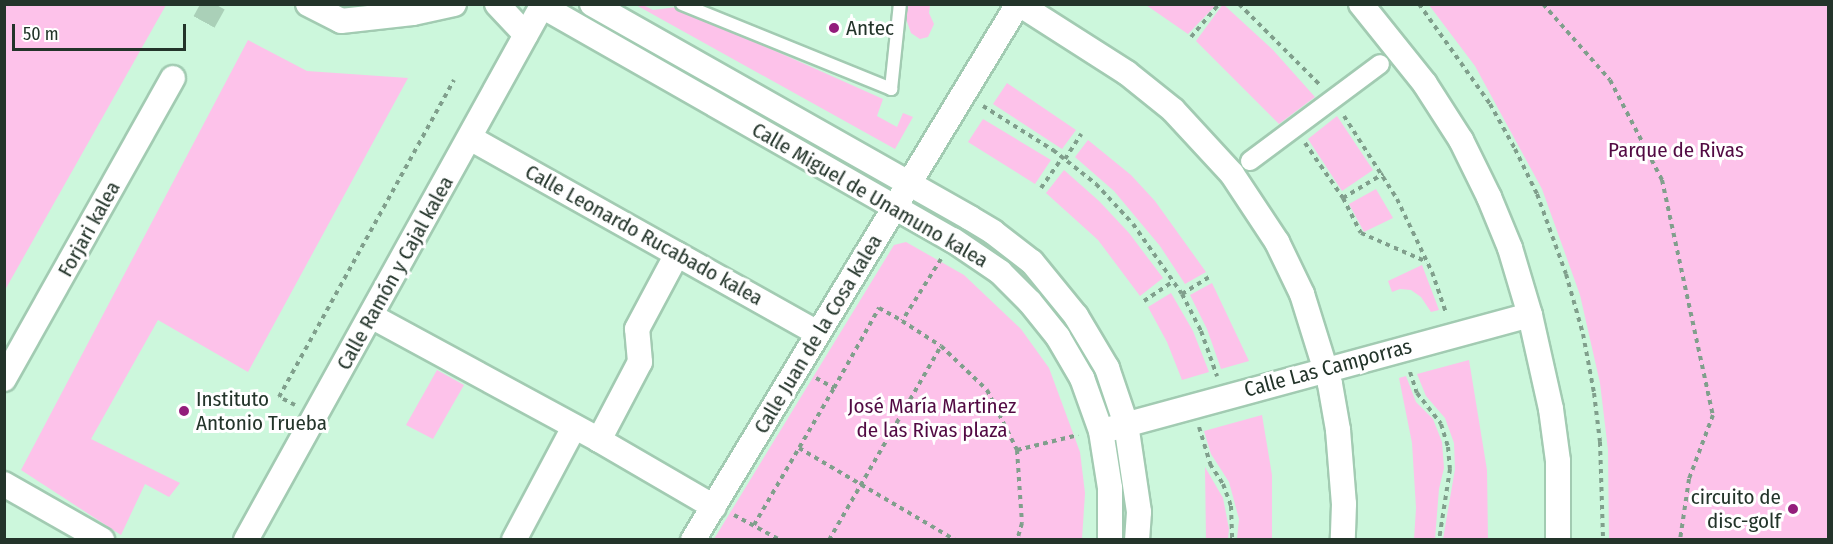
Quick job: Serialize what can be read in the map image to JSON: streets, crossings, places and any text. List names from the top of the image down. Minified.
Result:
{"streets":{"street":["Calle Miguel de Unamuno kalea","Forjari kalea","Calle Leonardo Rucabado kalea","Calle Ramón y Cajal kalea","Calle Juan de la Cosa kalea","Calle Las Camporras"]},"crossings":[["Calle Miguel de Unamuno kalea","Calle Ramón y Cajal kalea"],["Calle Miguel de Unamuno kalea","Calle Juan de la Cosa kalea"],["Calle Miguel de Unamuno kalea","Calle Las Camporras"],["Calle Leonardo Rucabado kalea","Calle Ramón y Cajal kalea"],["Calle Leonardo Rucabado kalea","Calle Juan de la Cosa kalea"]],"parks":["Parque de Rivas","José María Martinez de las Rivas plaza"],"places":["Antec","Instituto Antonio Trueba","circuito de disc-golf"],"scale_bar":"50 m"}
